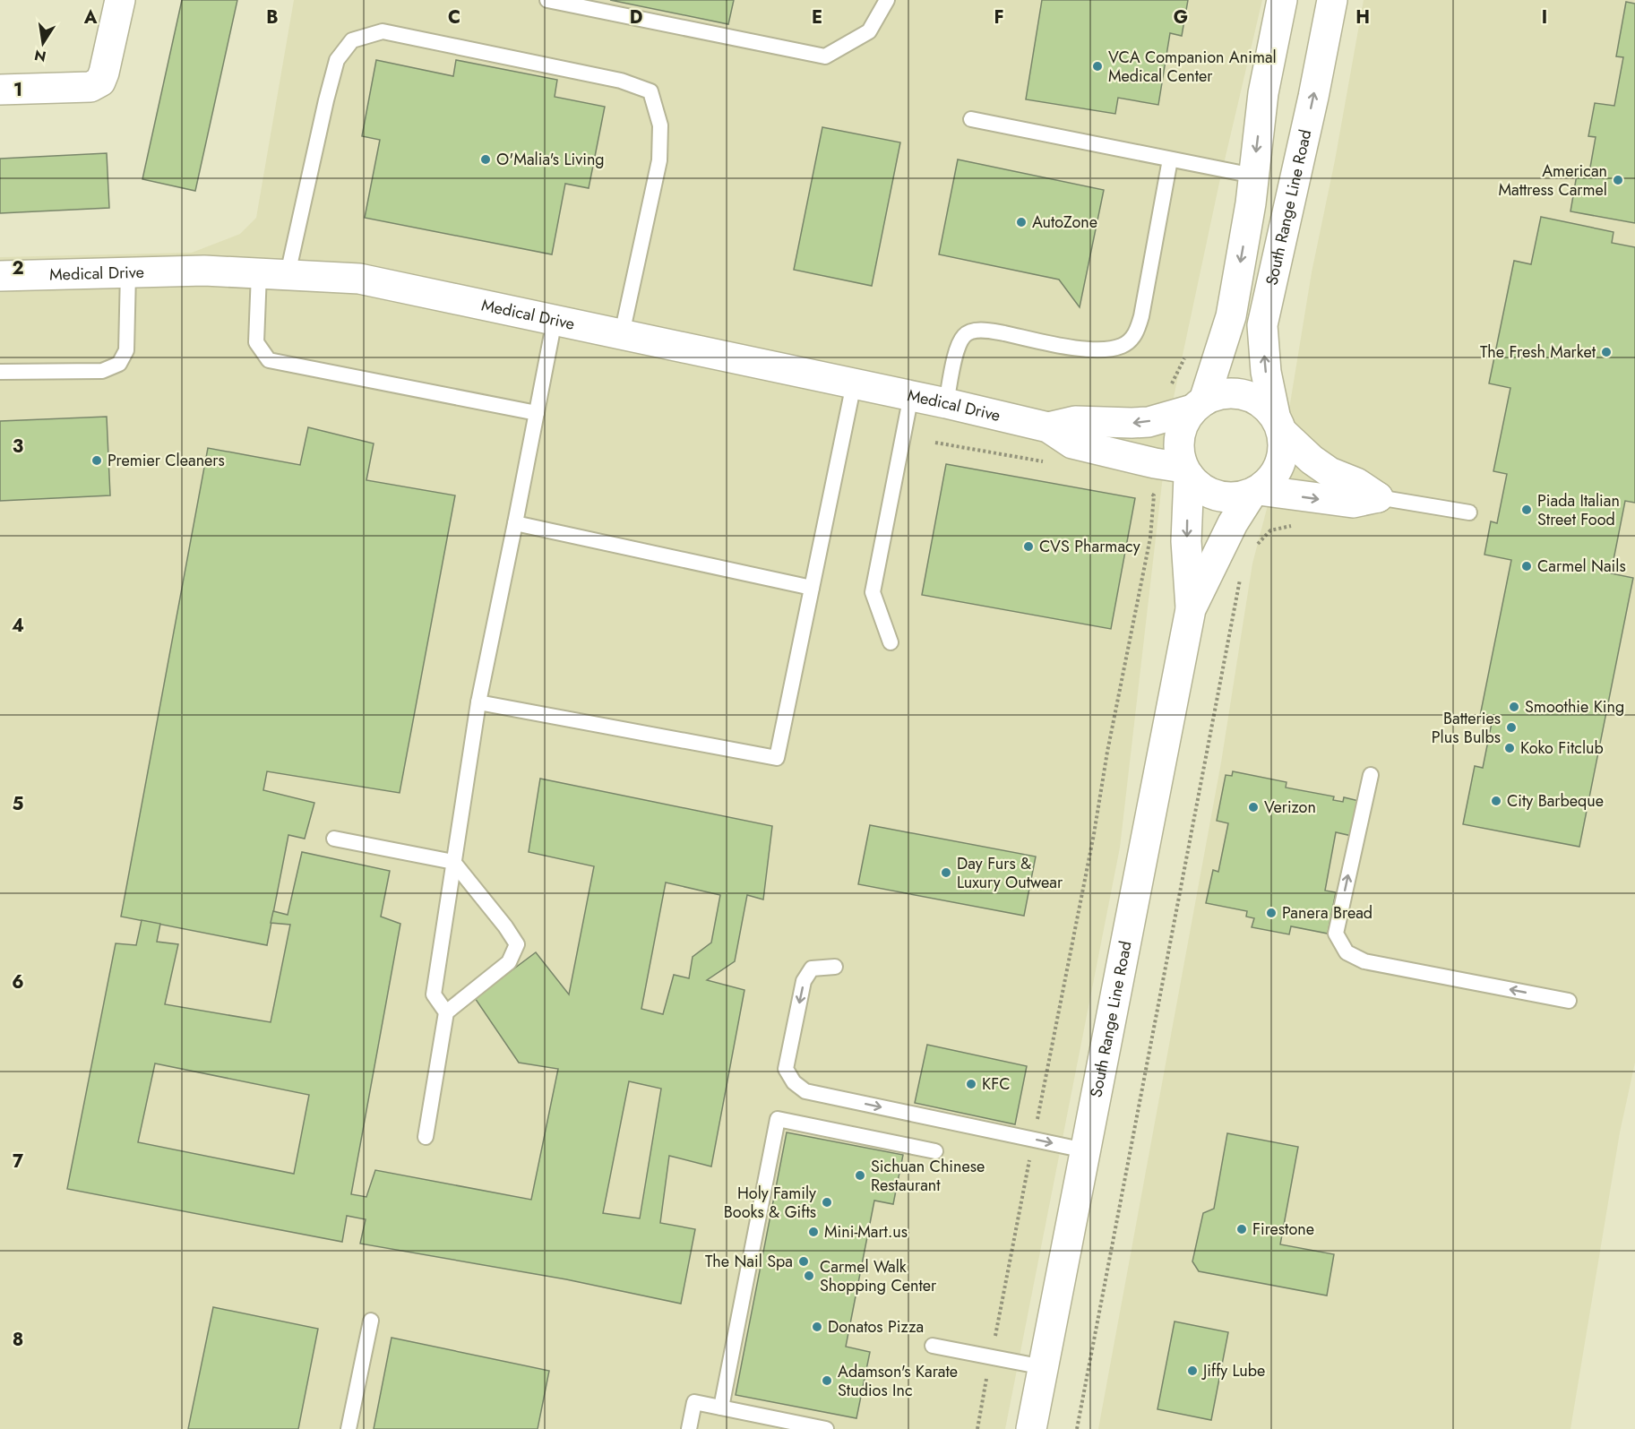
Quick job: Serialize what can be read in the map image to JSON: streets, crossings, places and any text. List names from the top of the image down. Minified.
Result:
{"streets":{"main road":["South Range Line Road","Medical Drive"]},"crossings":[["South Range Line Road","Medical Drive"]],"places":["VCA Companion Animal Medical Center","O'Malia's Living","American Mattress Carmel","AutoZone","The Fresh Market","Premier Cleaners","Piada Italian Street Food","CVS Pharmacy","Carmel Nails","Smoothie King","Batteries Plus Bulbs","Koko Fitclub","City Barbeque","Verizon","Day Furs & Luxury Outwear","Panera Bread","KFC","Sichuan Chinese Restaurant","Holy Family Books & Gifts","Firestone","Mini-Mart.us","The Nail Spa","Carmel Walk Shopping Center","Donatos Pizza","Jiffy Lube","Adamson's Karate Studios Inc"],"north":"bottom","grid":{"columns":["A","B","C","D","E","F","G","H","I"],"rows":["1","2","3","4","5","6","7","8"]}}
